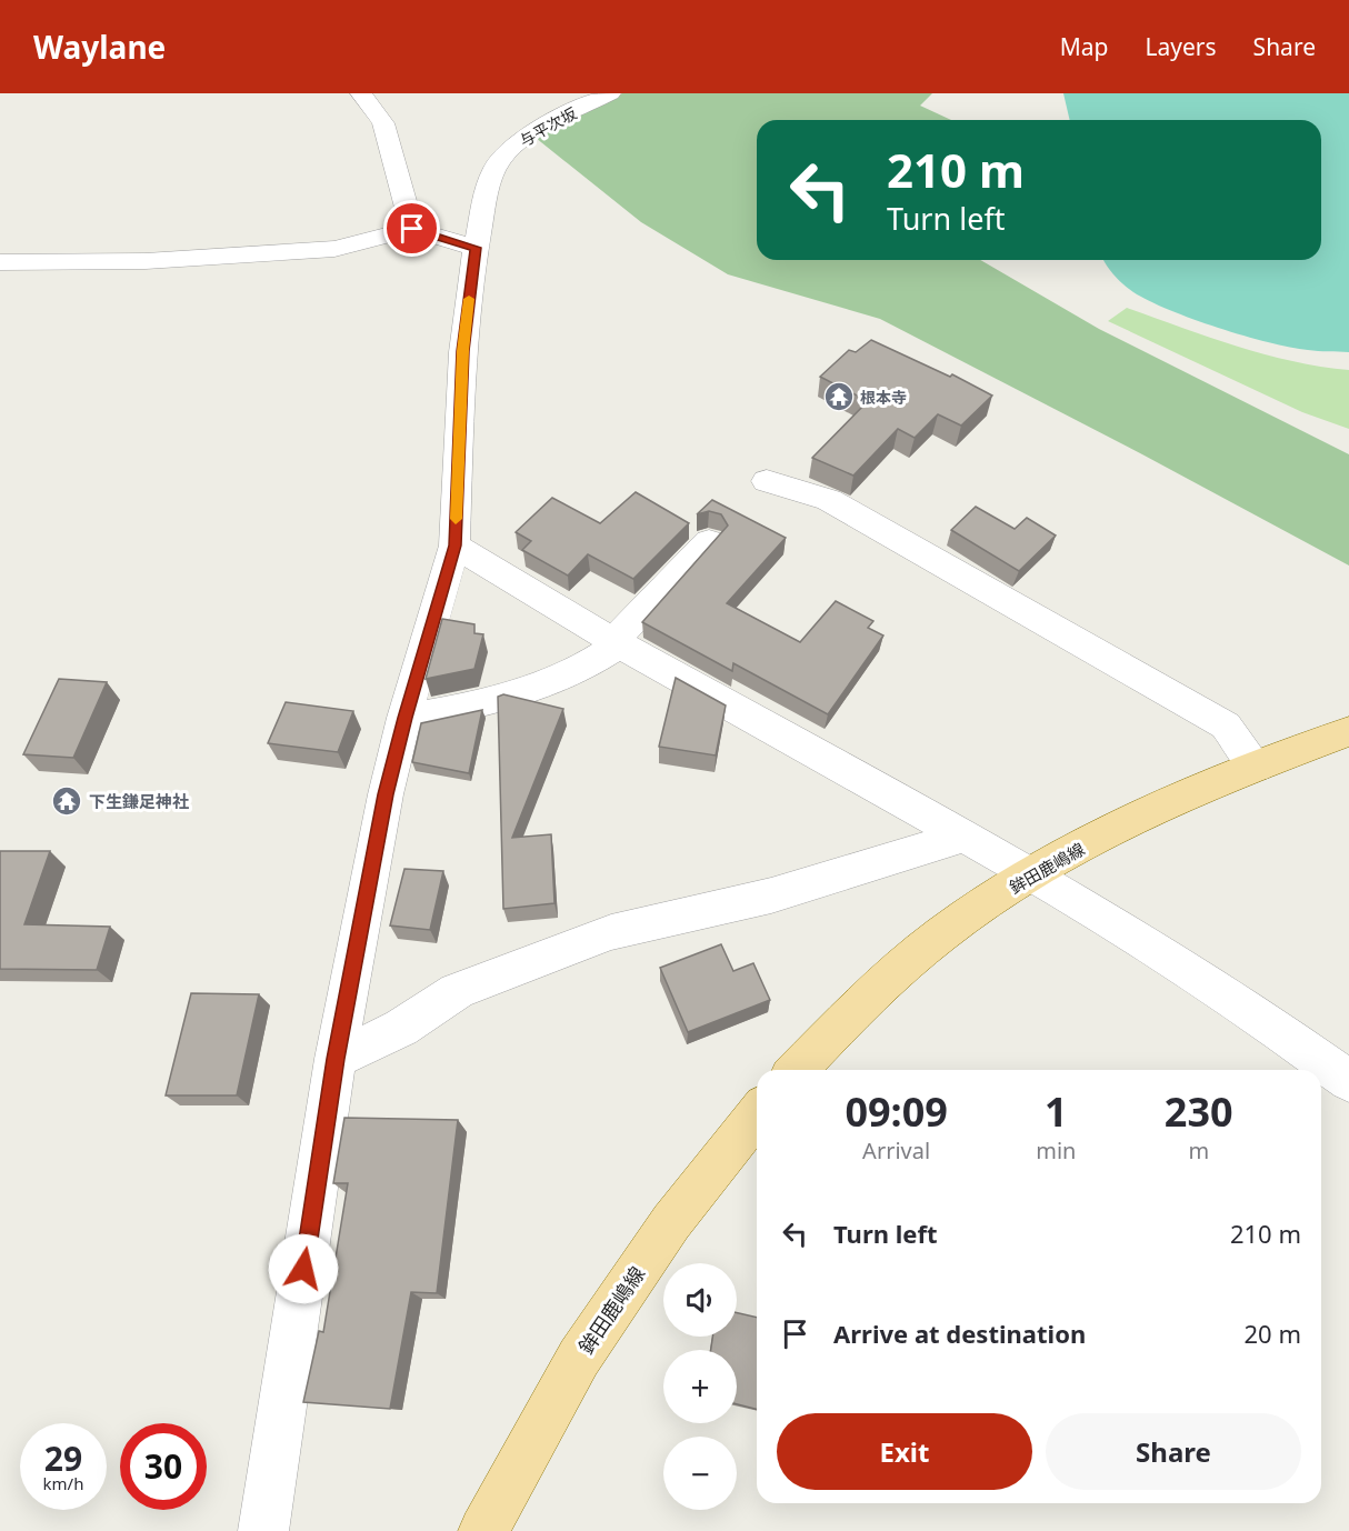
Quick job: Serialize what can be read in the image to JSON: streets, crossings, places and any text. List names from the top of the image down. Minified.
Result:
{"streets":{"main road":["鉾田鹿嶋線"],"street":["与平次坂"]},"places":{"temple":["根本寺","下生鎌足神社"]},"page":{"header":"Waylane","nav":["Map","Layers","Share"],"turn":["210 m","Turn left"],"eta":["09:09","Arrival","1","min","230","m"],"list":[{"name":"Turn left","value":"210 m"},{"name":"Arrive at destination","value":"20 m"}],"map_buttons":["+","−"],"buttons":["Exit","Share"],"speed":"29 km/h","limit":"30"}}
